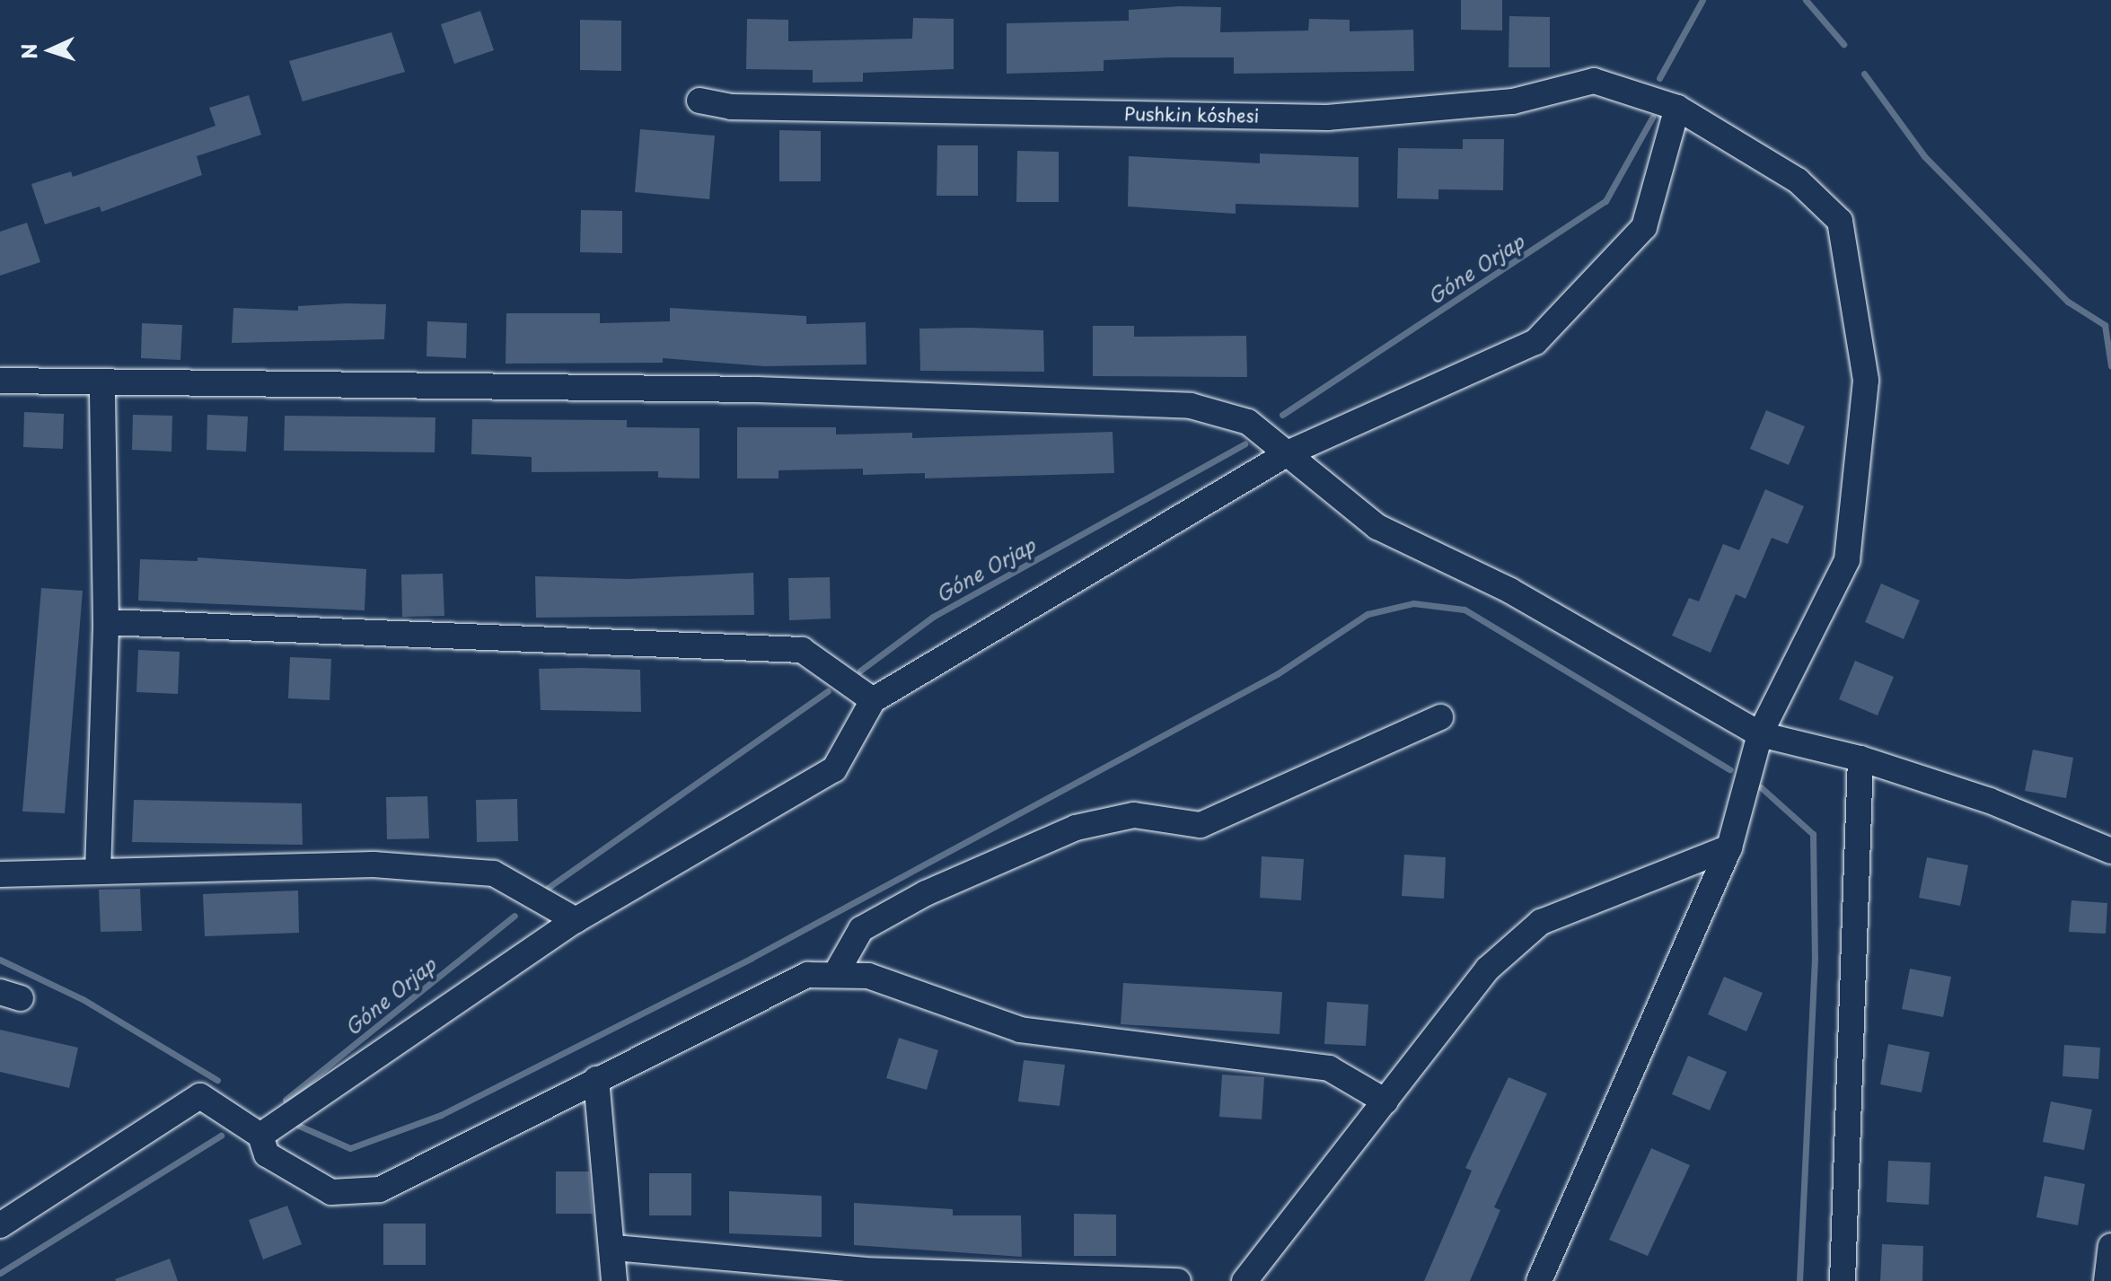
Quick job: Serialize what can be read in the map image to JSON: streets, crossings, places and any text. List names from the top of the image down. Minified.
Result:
{"streets":{"street":["Pushkin kóshesi"]},"water":["Góne Orjap"],"north":"left"}
